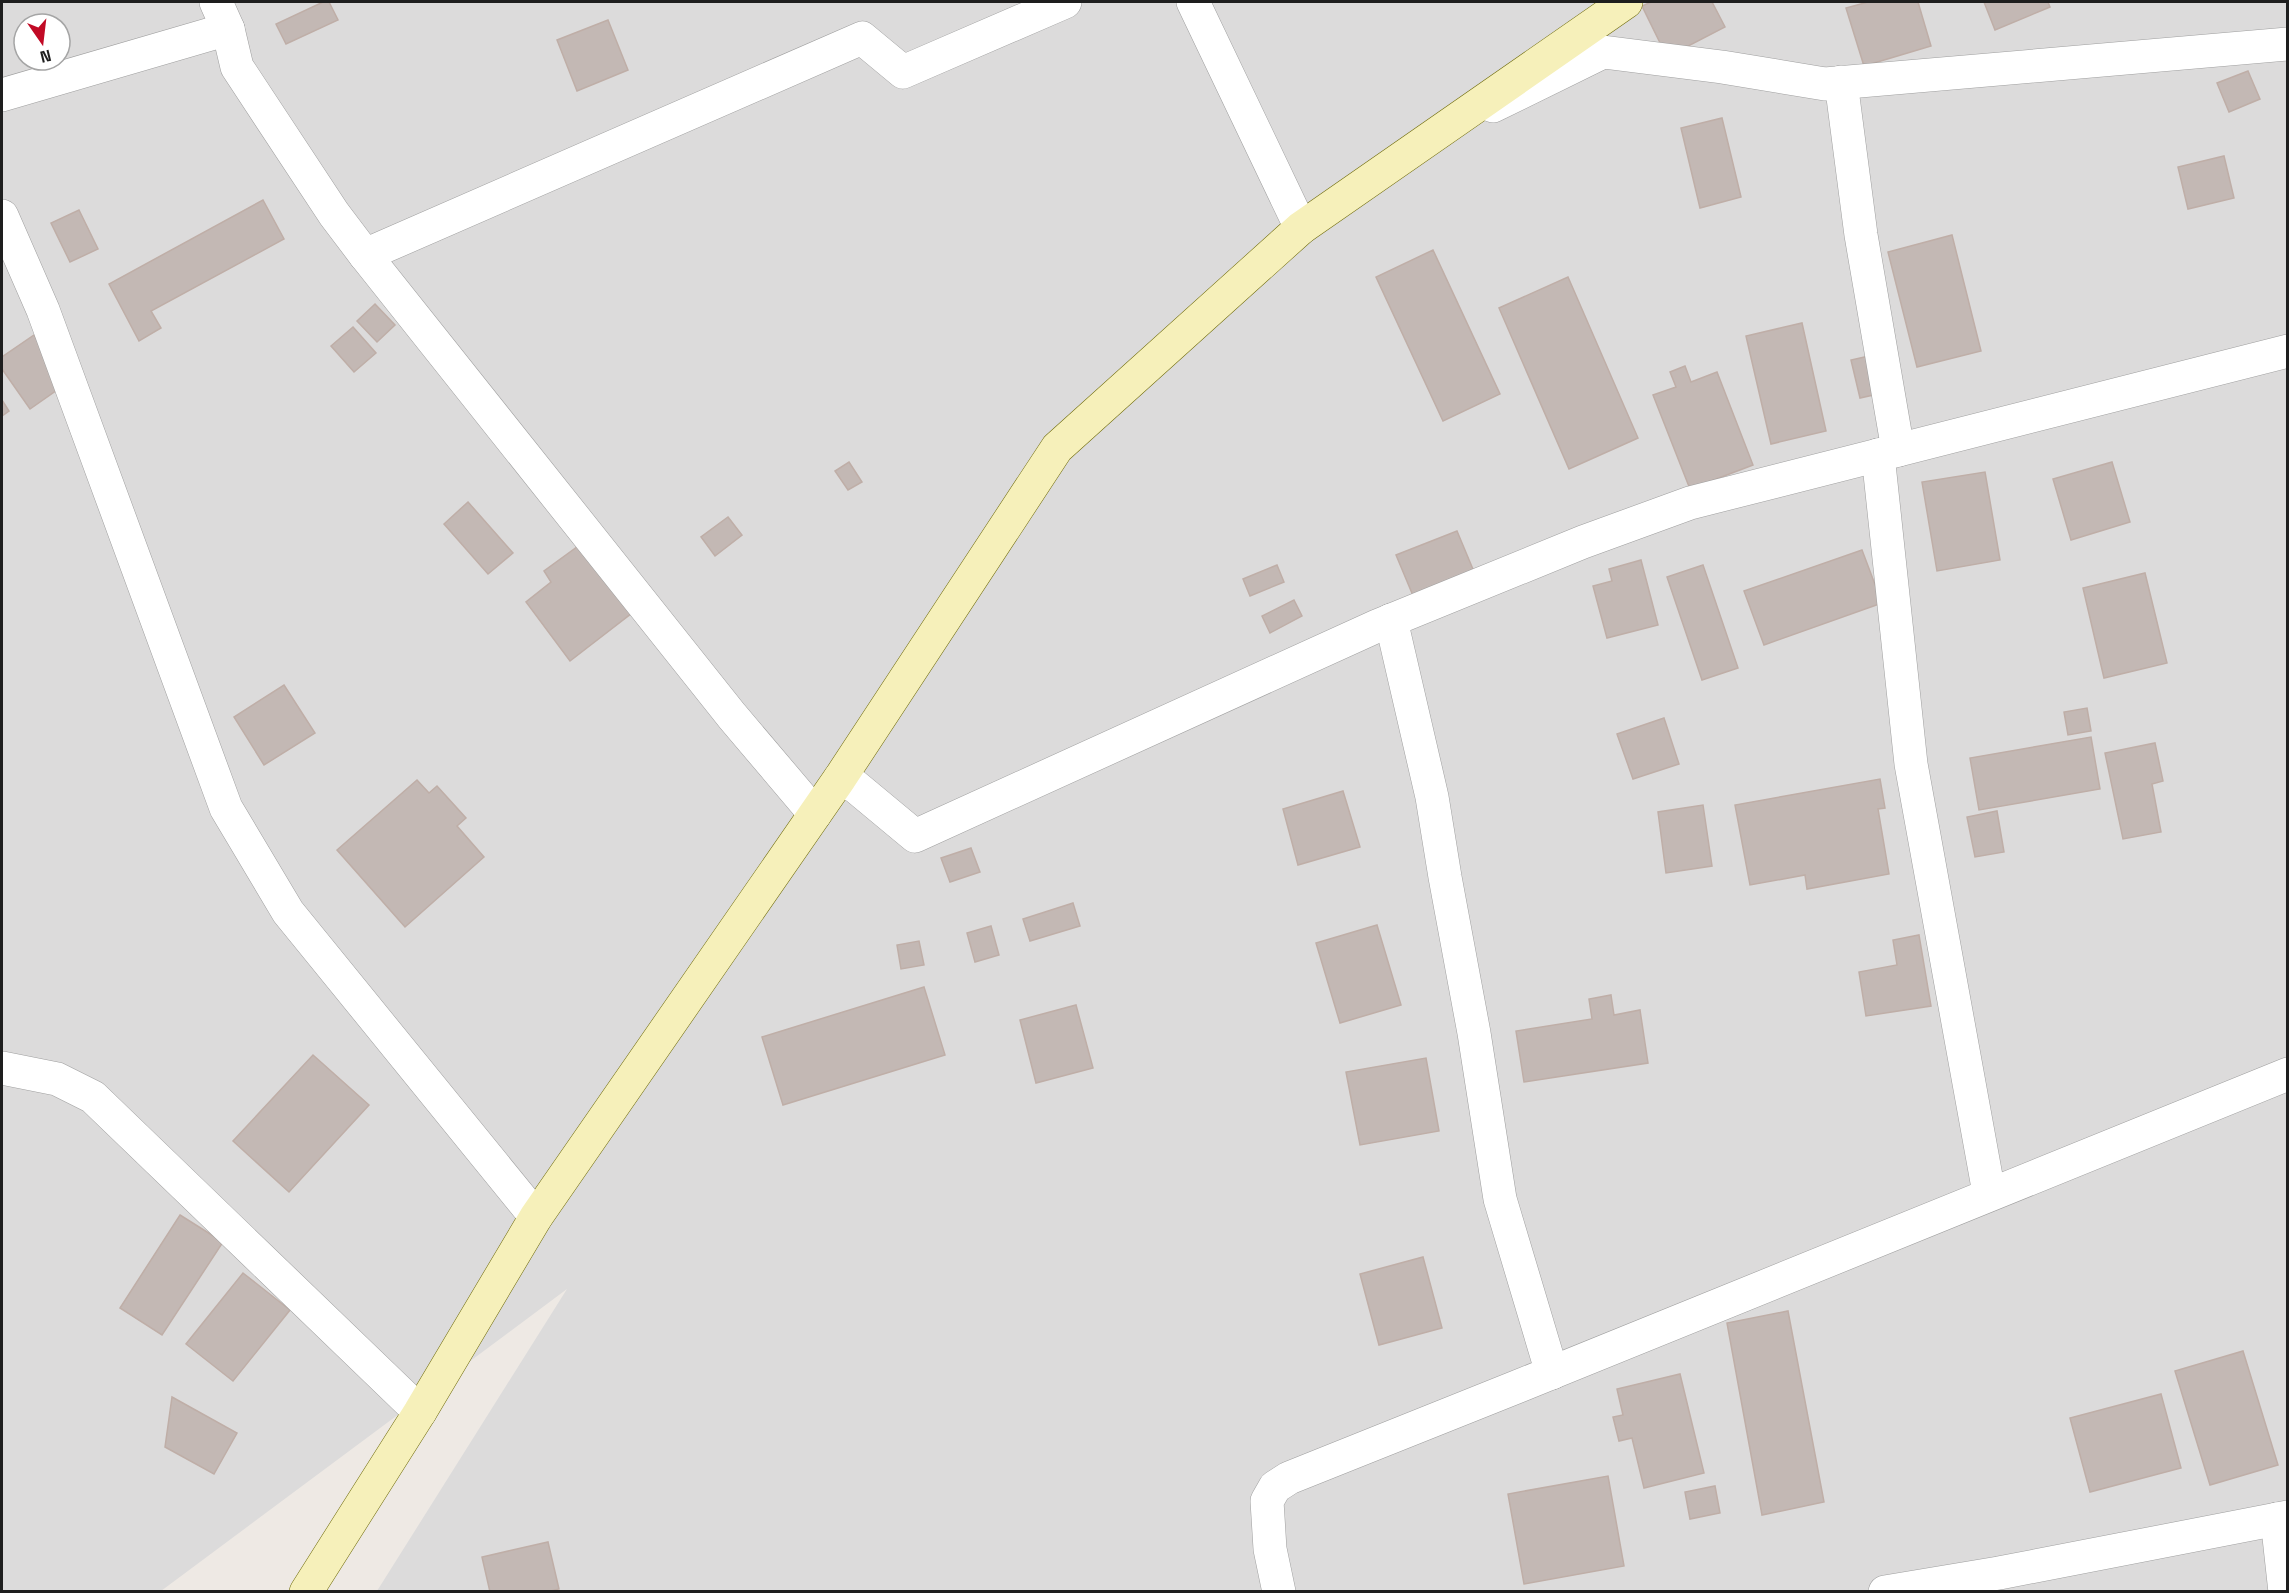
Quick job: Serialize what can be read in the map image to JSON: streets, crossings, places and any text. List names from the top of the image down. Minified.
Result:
{"north":"bottom"}
